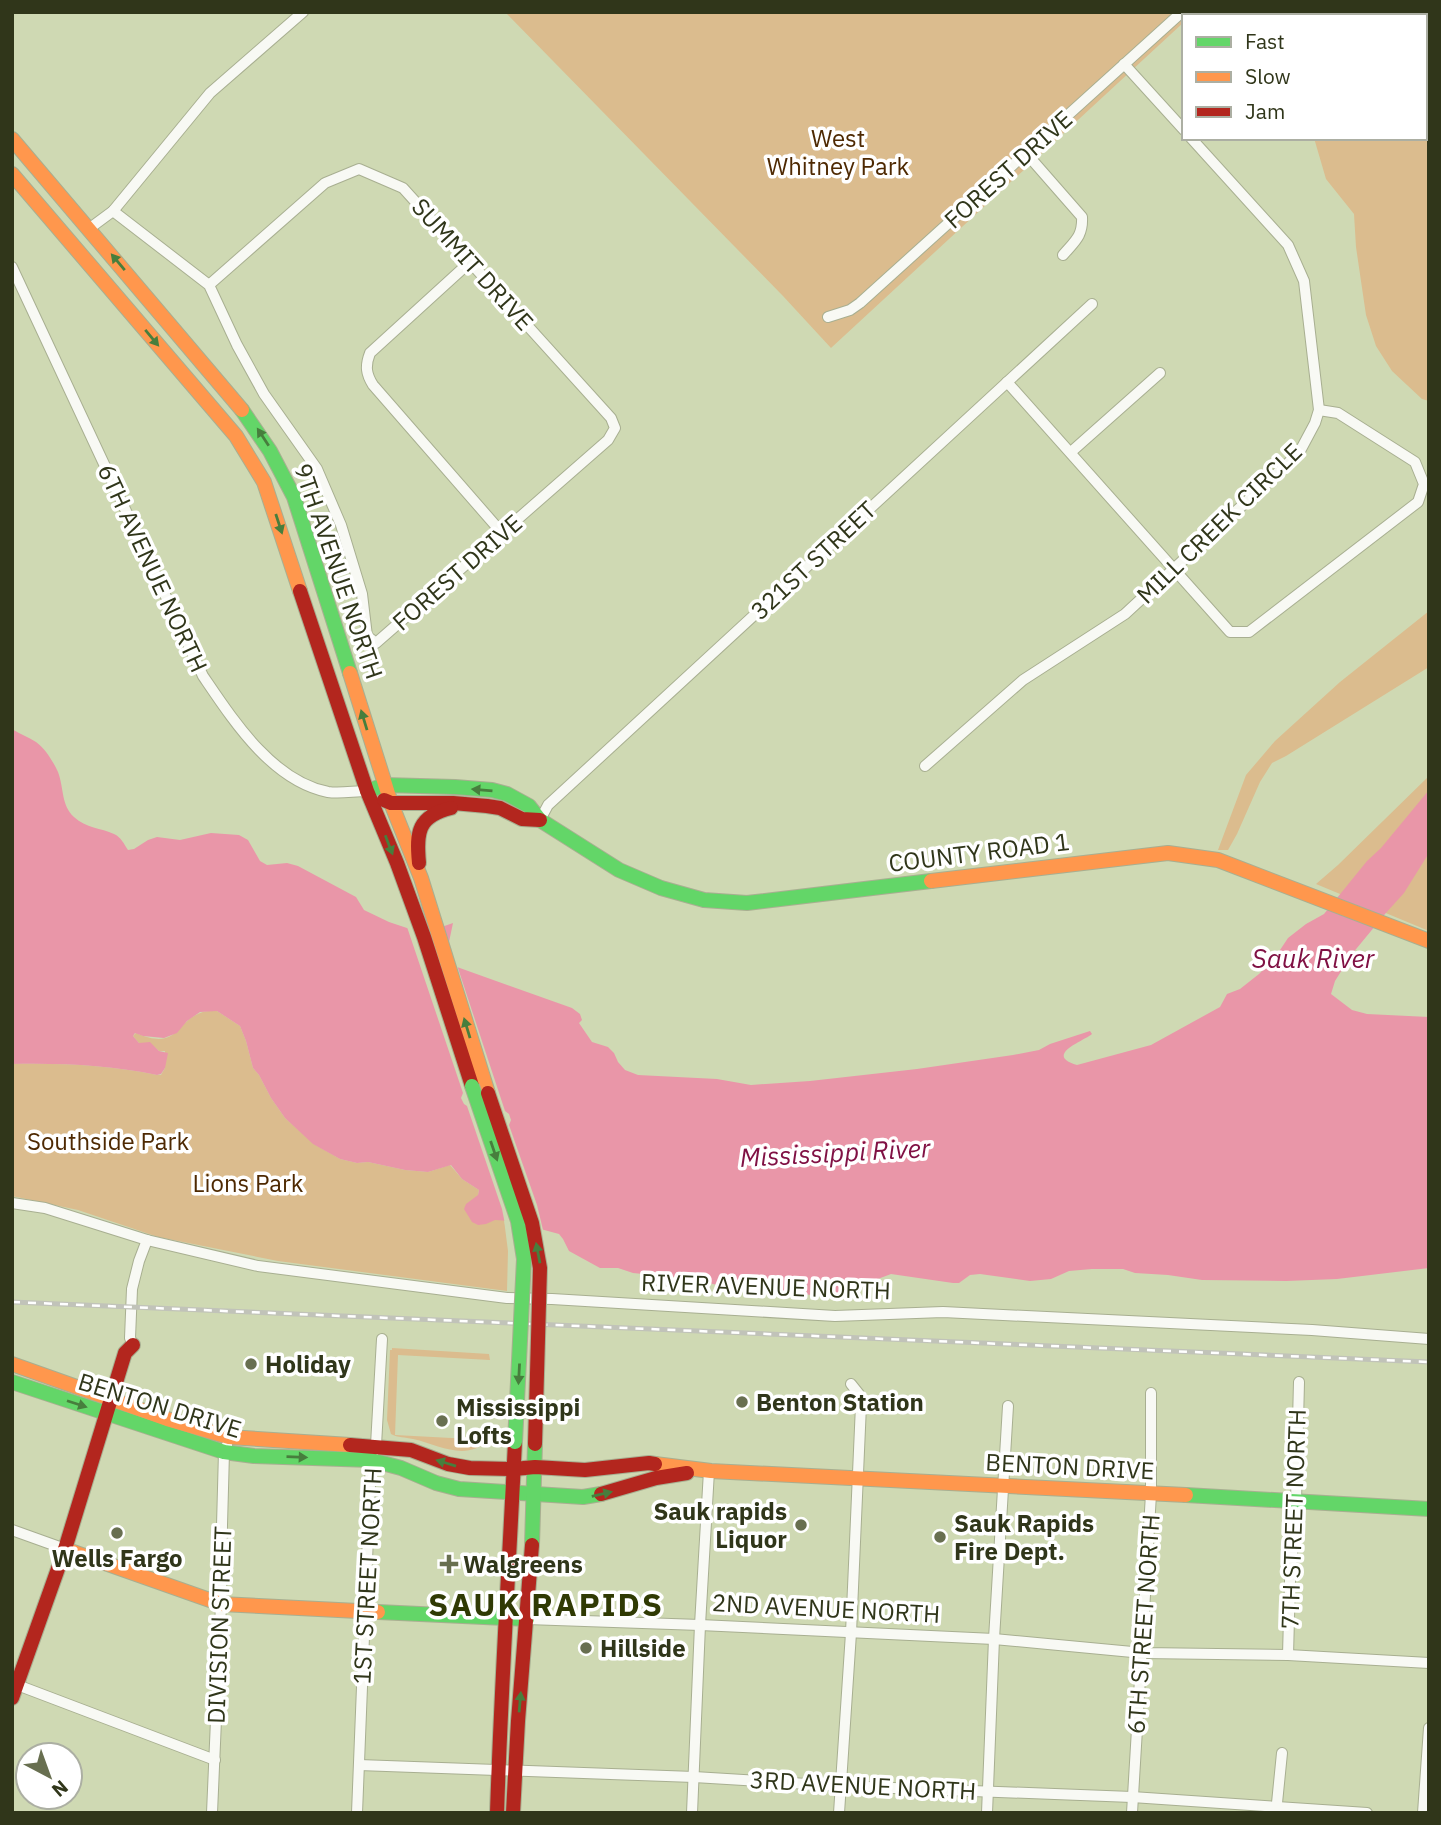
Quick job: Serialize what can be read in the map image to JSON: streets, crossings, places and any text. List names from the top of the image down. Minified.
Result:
{"streets":{"main road":["9TH AVENUE NORTH","COUNTY ROAD 1","BENTON DRIVE","2ND AVENUE NORTH"],"street":["FOREST DRIVE","SUMMIT DRIVE","MILL CREEK CIRCLE","321ST STREET","6TH AVENUE NORTH","RIVER AVENUE NORTH","7TH STREET NORTH","1ST STREET NORTH","6TH STREET NORTH","DIVISION STREET","3RD AVENUE NORTH"]},"crossings":[["FOREST DRIVE","SUMMIT DRIVE"],["321ST STREET","COUNTY ROAD 1"],["6TH AVENUE NORTH","9TH AVENUE NORTH"],["9TH AVENUE NORTH","COUNTY ROAD 1"],["9TH AVENUE NORTH","BENTON DRIVE"],["9TH AVENUE NORTH","2ND AVENUE NORTH"],["9TH AVENUE NORTH","3RD AVENUE NORTH"],["BENTON DRIVE","7TH STREET NORTH"],["BENTON DRIVE","1ST STREET NORTH"],["BENTON DRIVE","6TH STREET NORTH"],["BENTON DRIVE","DIVISION STREET"],["7TH STREET NORTH","2ND AVENUE NORTH"],["1ST STREET NORTH","2ND AVENUE NORTH"],["1ST STREET NORTH","3RD AVENUE NORTH"],["2ND AVENUE NORTH","6TH STREET NORTH"],["2ND AVENUE NORTH","DIVISION STREET"],["6TH STREET NORTH","3RD AVENUE NORTH"]],"districts":["SAUK RAPIDS"],"water":["Sauk River","Mississippi River"],"parks":["West Whitney Park","Southside Park","Lions Park"],"places":{"other":["Holiday","Benton Station","Mississippi Lofts","Sauk rapids Liquor","Wells Fargo","Sauk Rapids Fire Dept.","Hillside"],"health":["Walgreens"]},"legend":["Fast","Slow","Jam"],"north":"bottom right"}
